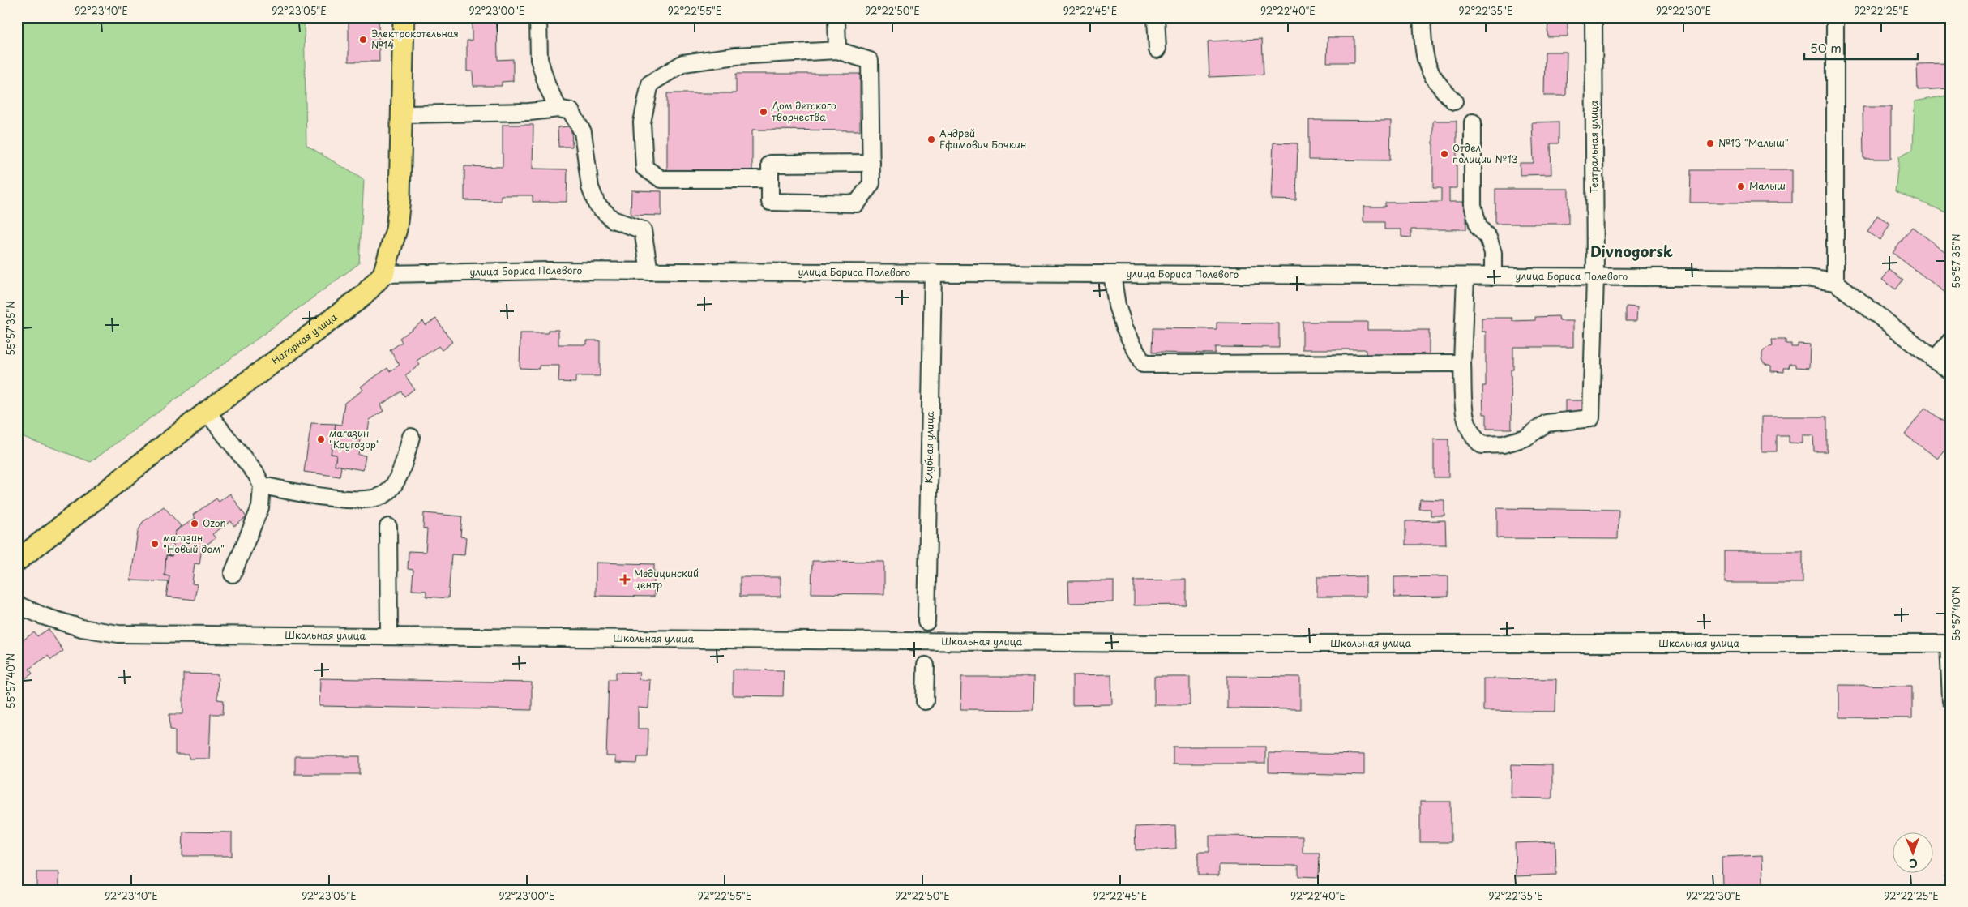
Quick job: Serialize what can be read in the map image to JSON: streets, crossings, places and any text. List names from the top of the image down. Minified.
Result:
{"streets":{"main road":["Нагорная улица"],"street":["Театральная улица","улица Бориса Полевого","Клубная улица","Школьная улица"]},"crossings":[["Театральная улица","улица Бориса Полевого"],["улица Бориса Полевого","Нагорная улица"],["улица Бориса Полевого","Клубная улица"]],"districts":["Divnogorsk"],"places":{"other":["Электрокотельная №14","Дом детского творчества","Андрей Ефимович Бочкин","№13 \"Малыш\"","Отдел полиции №13","Малыш","магазин \"Кругозор\"","Ozon","магазин \"Новый дом\""],"health":["Медицинский центр"]},"scale_bar":"50 m","north":"bottom","coordinates":["92°23'10\"E","92°23'05\"E","92°23'00\"E","92°22'55\"E","92°22'50\"E","92°22'45\"E","92°22'40\"E","92°22'35\"E","92°22'30\"E","92°22'25\"E","55°57'35\"N","55°57'40\"N"]}
